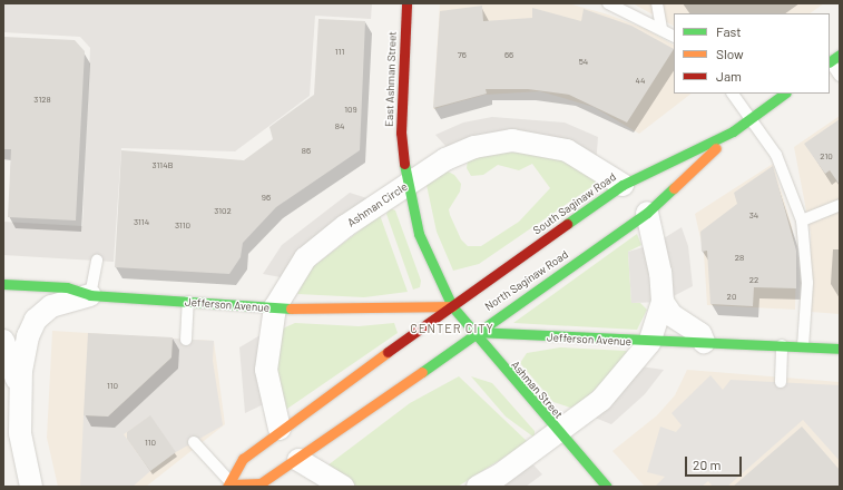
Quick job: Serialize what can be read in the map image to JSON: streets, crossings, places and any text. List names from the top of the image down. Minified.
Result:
{"streets":{"street":["East Ashman Street","South Saginaw Road","Ashman Circle","North Saginaw Road","Jefferson Avenue","Ashman Street"]},"crossings":[["East Ashman Street","South Saginaw Road"],["East Ashman Street","Ashman Circle"],["East Ashman Street","Jefferson Avenue"],["East Ashman Street","Ashman Street"],["South Saginaw Road","Ashman Circle"],["South Saginaw Road","North Saginaw Road"],["South Saginaw Road","Jefferson Avenue"],["South Saginaw Road","Ashman Street"],["Ashman Circle","Jefferson Avenue"],["North Saginaw Road","Jefferson Avenue"],["North Saginaw Road","Ashman Street"],["Jefferson Avenue","Ashman Street"]],"districts":["CENTER CITY"],"house_numbers":["111","76","66","54","44","3128","109","84","86","210","3114B","96","3102","34","3114","3110","28","22","20","110","110"],"legend":["Fast","Slow","Jam"],"scale_bar":"20 m"}
